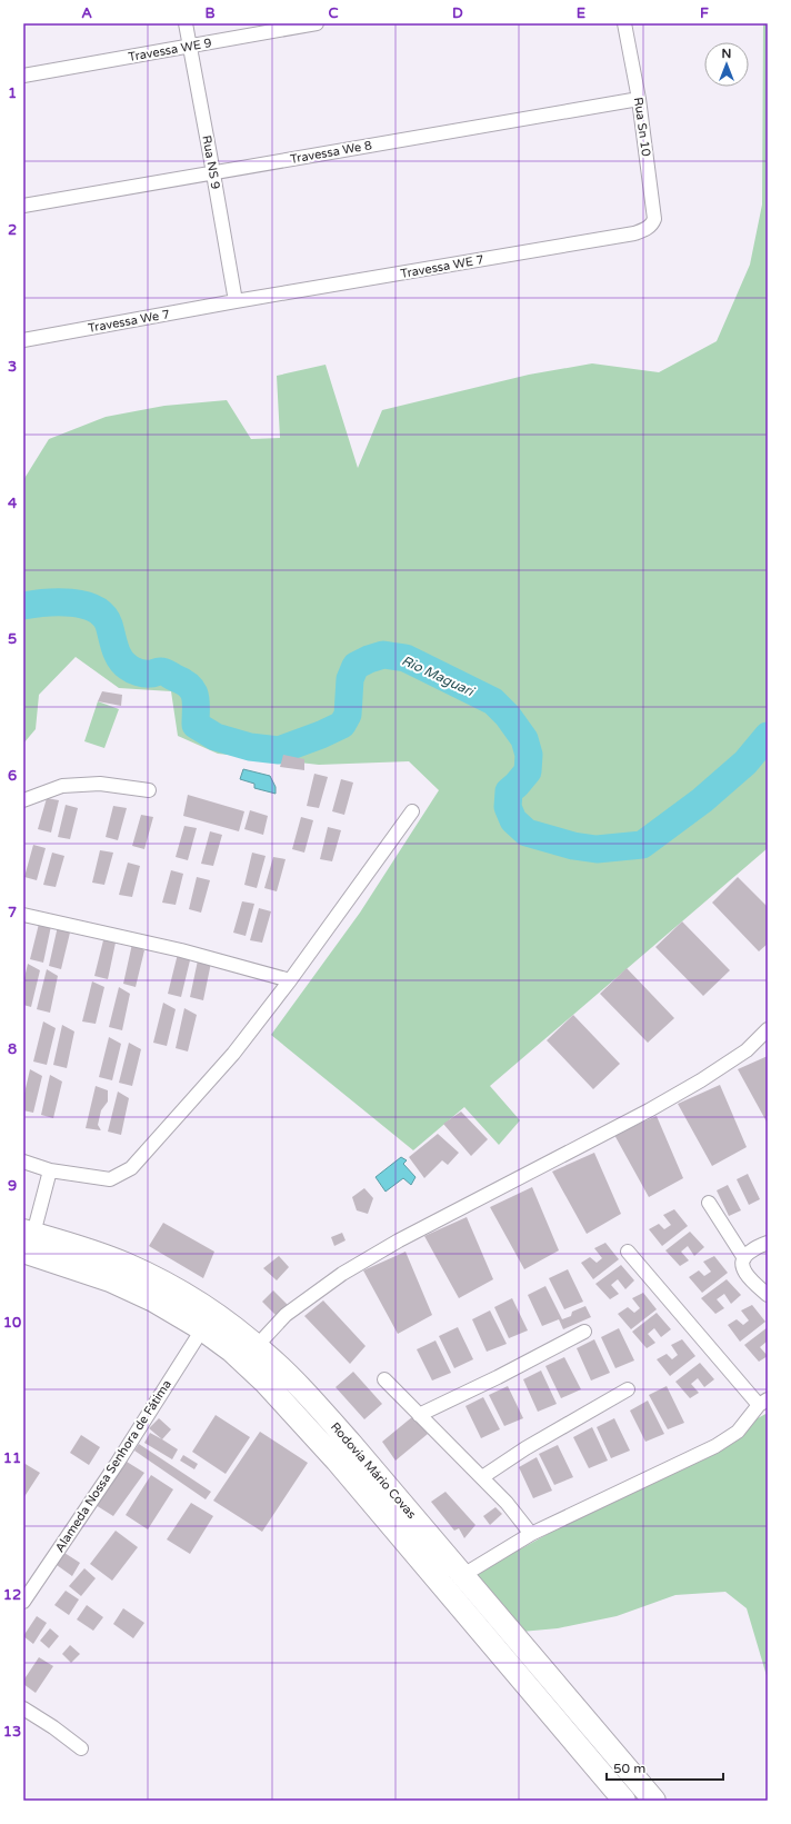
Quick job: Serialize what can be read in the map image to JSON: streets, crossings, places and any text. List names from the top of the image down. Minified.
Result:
{"streets":{"main road":["Rodovia Mário Covas"],"street":["Travessa WE 9","Rua Sn 10","Travessa We 8","Rua NS 9","Travessa WE 7","Travessa We 7","Alameda Nossa Senhora de Fátima"]},"crossings":[["Travessa WE 9","Rua NS 9"],["Rua Sn 10","Travessa We 8"],["Rua Sn 10","Travessa WE 7"],["Travessa We 8","Rua NS 9"],["Rua NS 9","Travessa WE 7"],["Rua NS 9","Travessa We 7"],["Travessa WE 7","Travessa We 7"],["Alameda Nossa Senhora de Fátima","Rodovia Mário Covas"]],"water":["Rio Maguari"],"scale_bar":"50 m","north":"top","grid":{"columns":["A","B","C","D","E","F"],"rows":["1","2","3","4","5","6","7","8","9","10","11","12","13"]}}
